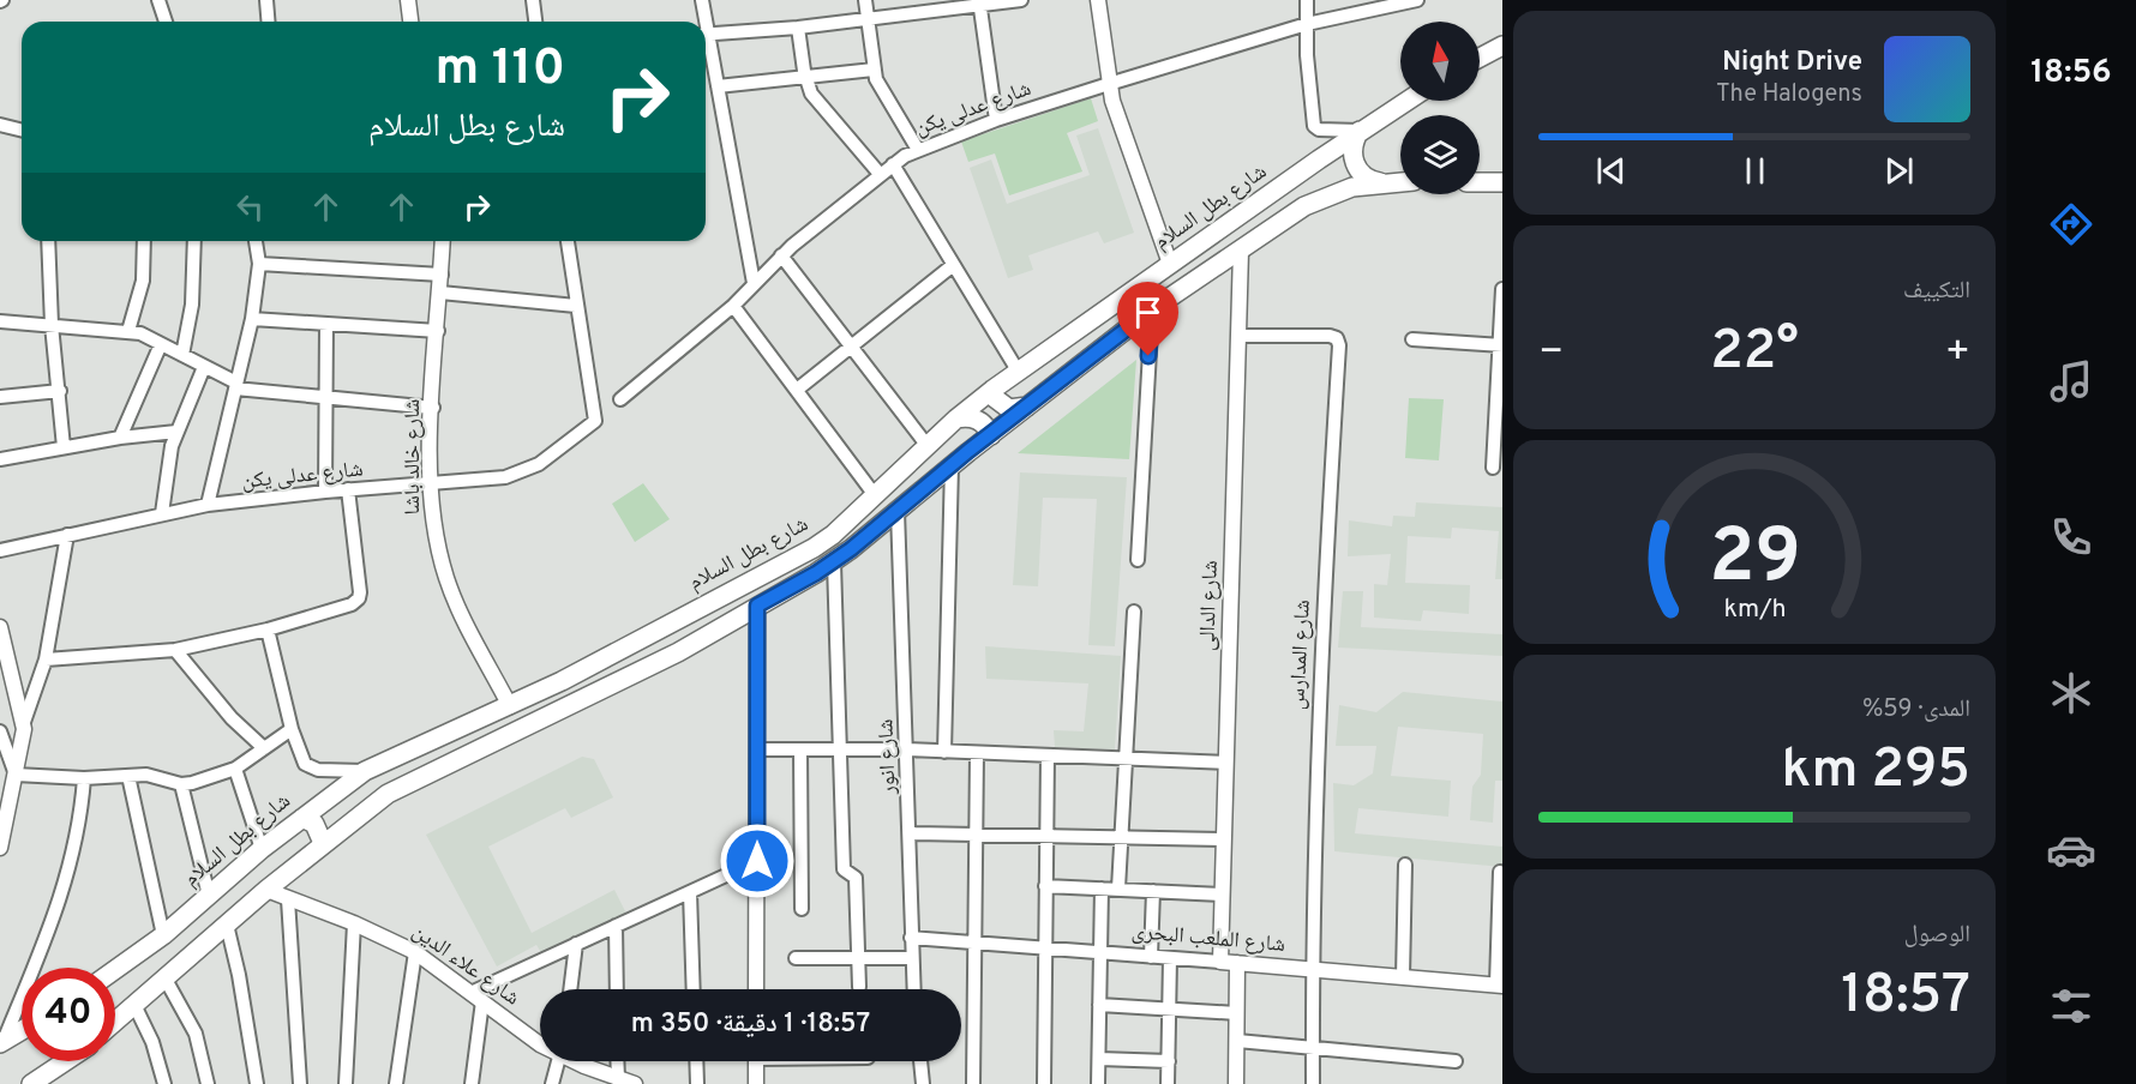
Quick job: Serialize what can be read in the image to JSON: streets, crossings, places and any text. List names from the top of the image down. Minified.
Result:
{"streets":{"main road":["شارع بطل السلام"],"street":["شارع عدلى يكن","شارع خالد باشا","شارع الدالى","شارع المدارس","شارع انور","شارع الملعب البحرى","شارع علاء الدين"]},"crossings":[["شارع عدلى يكن","شارع خالد باشا"],["شارع بطل السلام","شارع خالد باشا"],["شارع الدالى","شارع المدارس"],["شارع الدالى","شارع الملعب البحرى"],["شارع المدارس","شارع الملعب البحرى"],["شارع انور","شارع الملعب البحرى"]],"north":"top","page":{"tabs":"18:56","turn":["110 m","شارع بطل السلام"],"song":["Night Drive","The Halogens"],"tile":["التكييف",["المدى · 59%","295 km"],["الوصول","18:57"]],"heat":["−","22°","+"],"limit":"40","trip":"18:57 · 1 دقيقة · 350 m","gauge":["29","km/h"]}}
